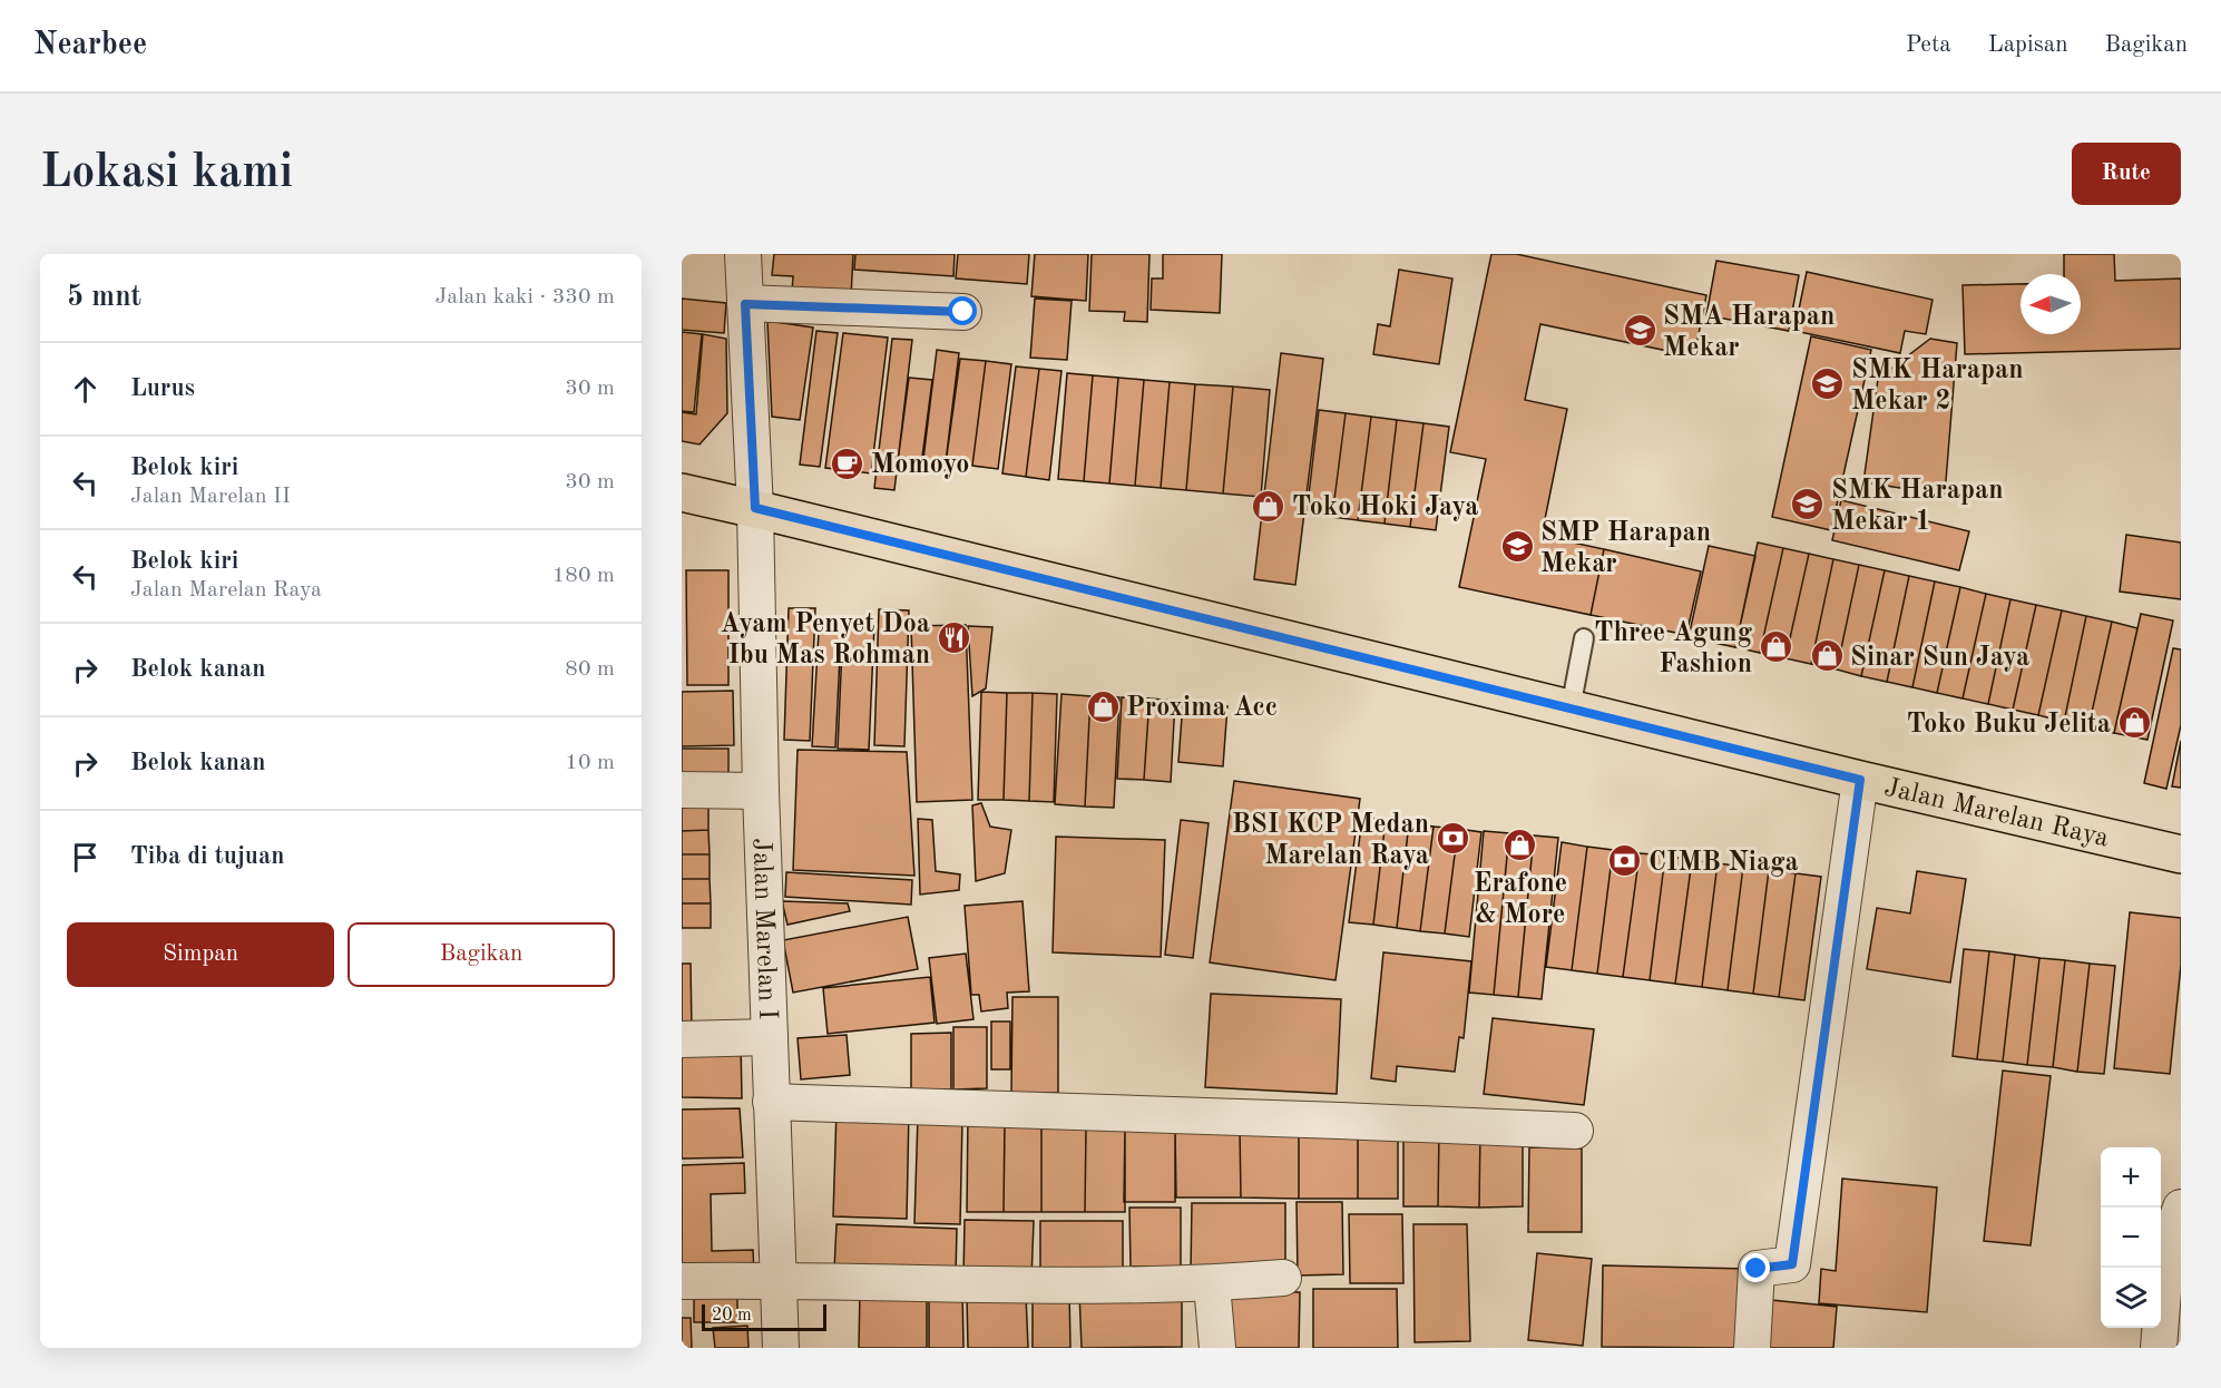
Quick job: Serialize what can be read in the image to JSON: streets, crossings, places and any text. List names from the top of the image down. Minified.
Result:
{"streets":{"main road":["Jalan Marelan Raya"],"street":["Jalan Marelan I"]},"crossings":[["Jalan Marelan Raya","Jalan Marelan I"]],"places":{"school or university":["SMA Harapan Mekar","SMK Harapan Mekar 2","SMK Harapan Mekar 1","SMP Harapan Mekar"],"cafe":["Momoyo"],"shop":["Toko Hoki Jaya","Three Agung Fashion","Sinar Sun Jaya","Proxima Acc","Toko Buku Jelita","Erafone & More"],"restaurant":["Ayam Penyet Doa Ibu Mas Rohman"],"bank":["BSI KCP Medan Marelan Raya","CIMB Niaga"]},"scale_bar":"20 m","north":"left","page":{"header":"Nearbee","nav":["Peta","Lapisan","Bagikan"],"buttons":["Rute",["Simpan","Bagikan"]],"title":"Lokasi kami","heading":["5 mnt","Jalan kaki · 330 m"],"list":[["Lurus","30 m"],["Belok kiri","Jalan Marelan II","30 m"],["Belok kiri","Jalan Marelan Raya","180 m"],["Belok kanan","80 m"],["Belok kanan","10 m"],"Tiba di tujuan"],"map_buttons":["+","−"],"scale":"20 m"}}
